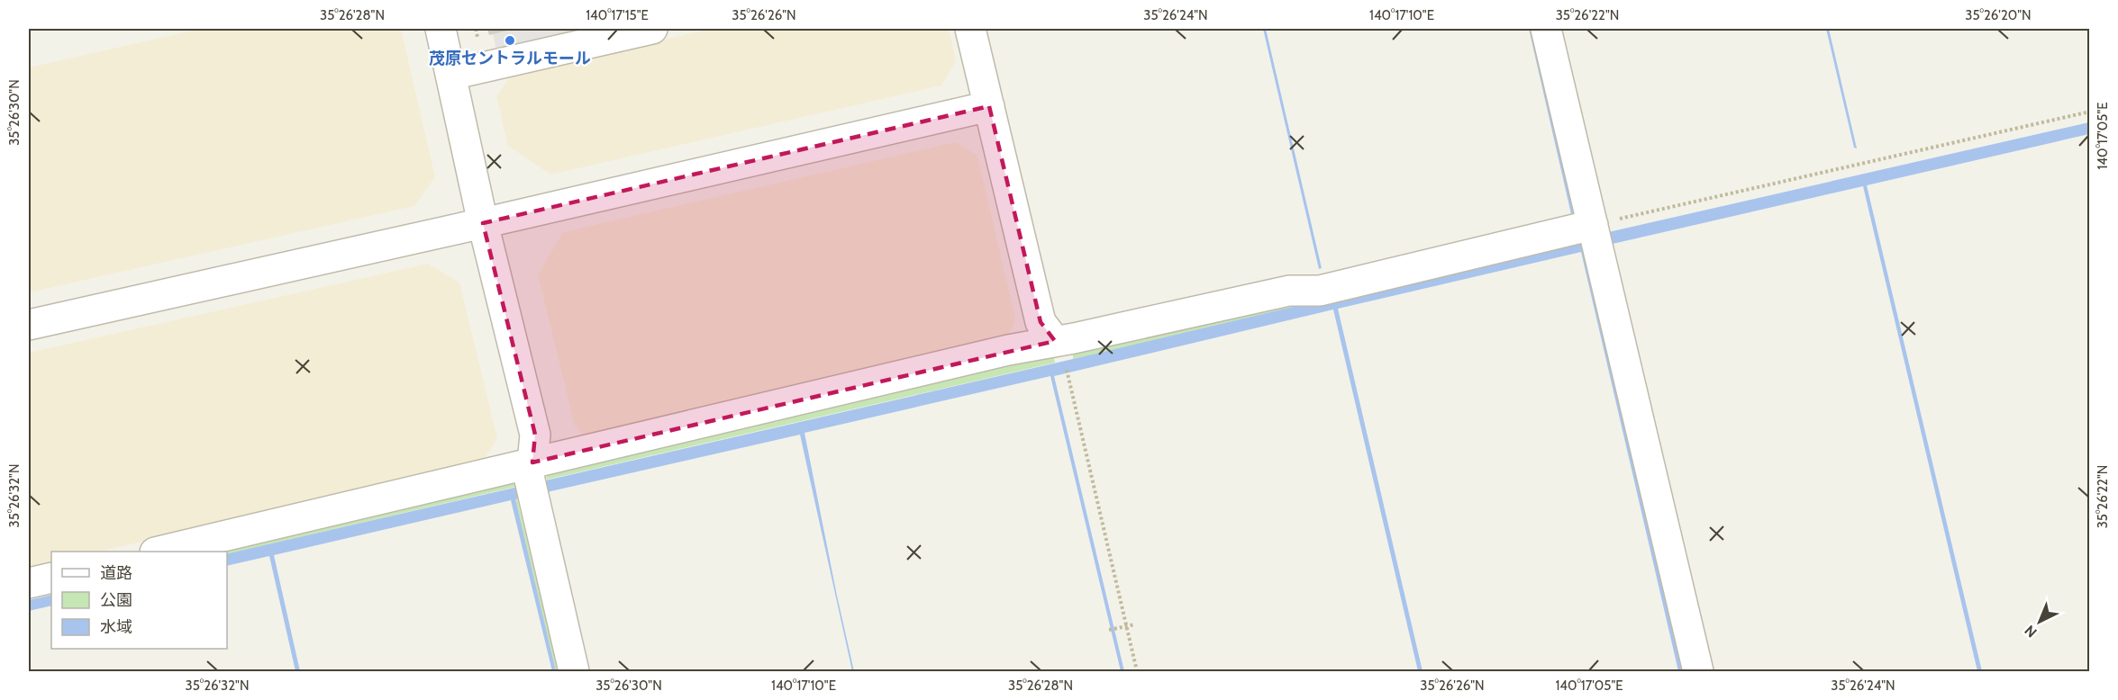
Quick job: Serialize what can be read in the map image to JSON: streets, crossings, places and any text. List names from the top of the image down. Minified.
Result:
{"places":["茂原セントラルモール"],"legend":["道路","公園","水域"],"north":"bottom left","coordinates":["35°26'28\"N","140°17'15\"E","35°26'26\"N","35°26'24\"N","140°17'10\"E","35°26'22\"N","35°26'20\"N","35°26'30\"N","140°17'05\"E","35°26'32\"N"]}
